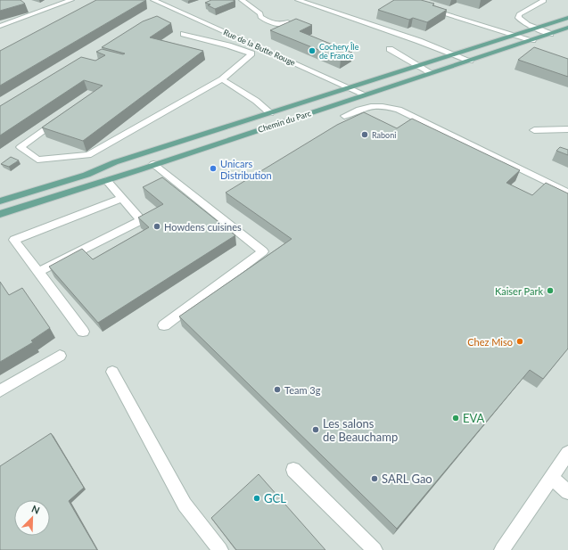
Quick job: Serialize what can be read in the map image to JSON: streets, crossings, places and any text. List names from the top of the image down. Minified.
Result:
{"streets":{"main road":["Chemin du Parc"],"street":["Rue de la Butte Rouge"]},"crossings":[["Rue de la Butte Rouge","Chemin du Parc"]],"places":["Cochery Île de France","Raboni","Unicars Distribution","Howdens cuisines","Kaiser Park","Chez Miso","Team 3g","EVA","Les salons de Beauchamp","SARL Gao","GCL"],"north":"top right"}
